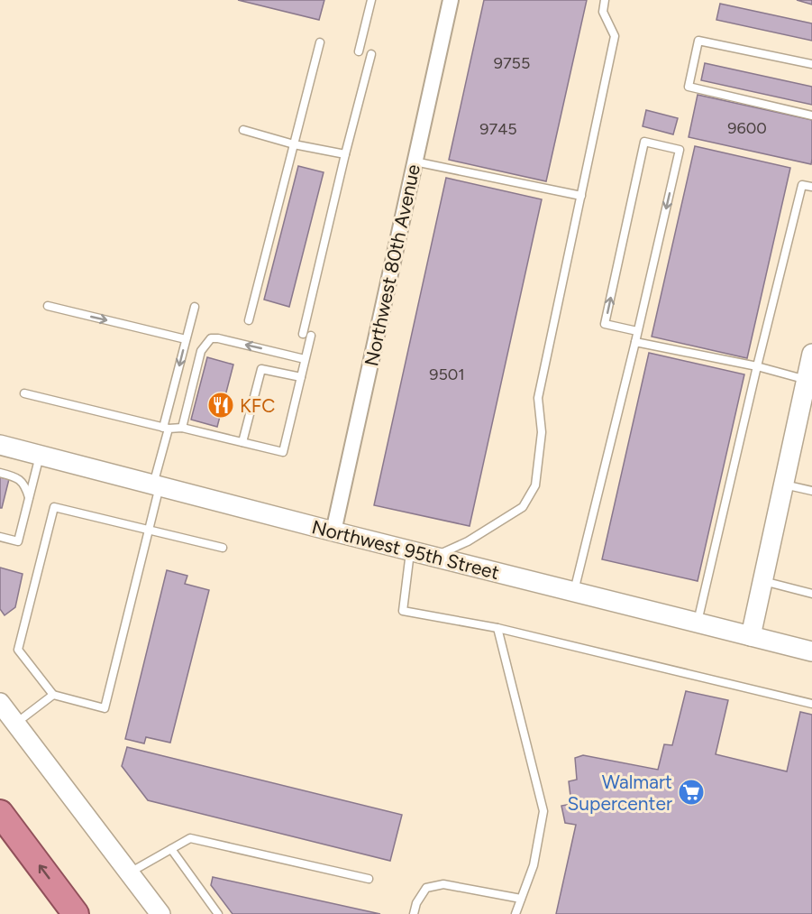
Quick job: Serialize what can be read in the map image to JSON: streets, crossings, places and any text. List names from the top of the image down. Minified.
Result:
{"streets":{"street":["Northwest 80th Avenue","Northwest 95th Street"]},"crossings":[["Northwest 80th Avenue","Northwest 95th Street"]],"places":{"restaurant":["KFC"],"supermarket":["Walmart Supercenter"]},"house_numbers":["9755","9600","9745","9501"]}
